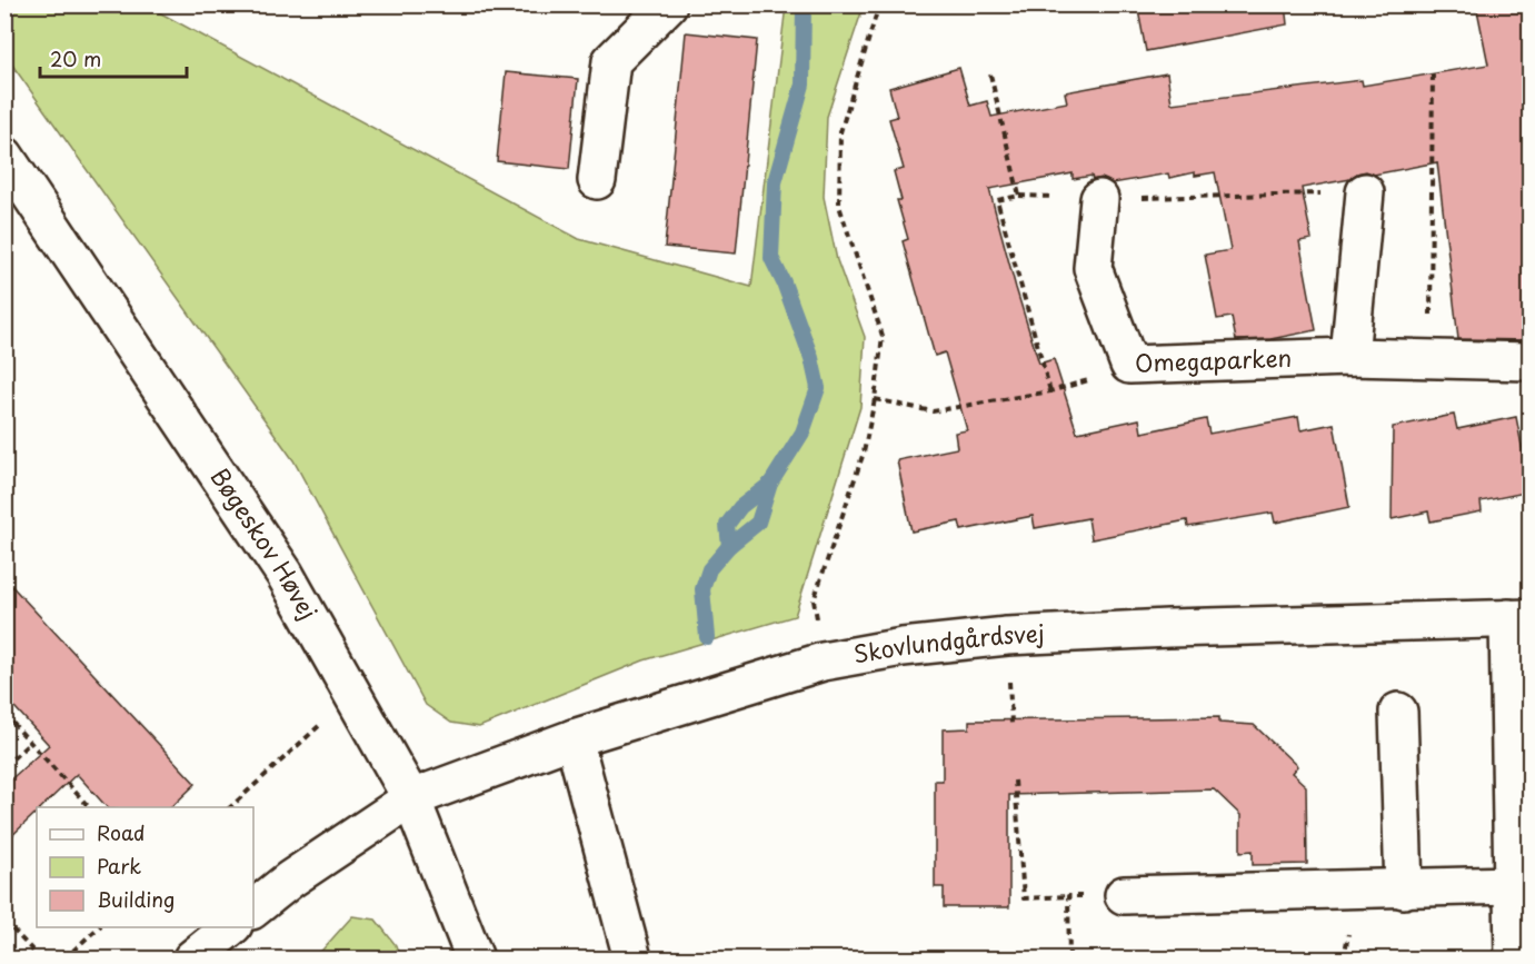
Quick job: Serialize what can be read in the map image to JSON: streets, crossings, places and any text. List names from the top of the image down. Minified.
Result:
{"streets":{"street":["Omegaparken","Bøgeskov Høvej","Skovlundgårdsvej"]},"crossings":[["Bøgeskov Høvej","Skovlundgårdsvej"]],"legend":["Road","Park","Building"],"scale_bar":"20 m"}
